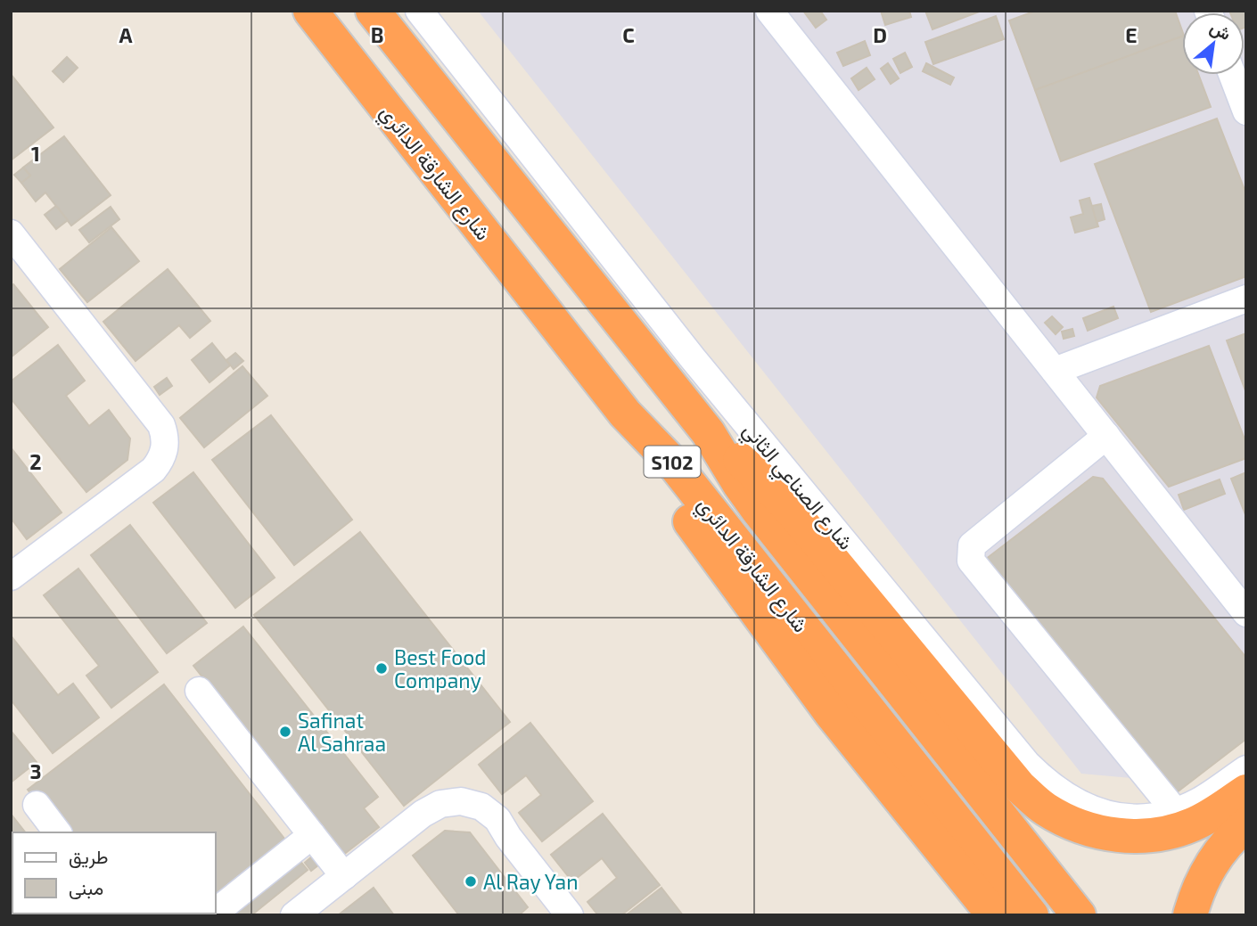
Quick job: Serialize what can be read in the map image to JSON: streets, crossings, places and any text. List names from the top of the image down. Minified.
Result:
{"streets":{"highway":["شارع الشارقة الدائري","S102"],"street":["شارع الصناعي الثاني"]},"places":["Best Food Company","Safinat Al Sahraa","Al Ray Yan"],"legend":["طريق","مبنى"],"north":"top right","grid":{"columns":["A","B","C","D","E"],"rows":["1","2","3"]}}
